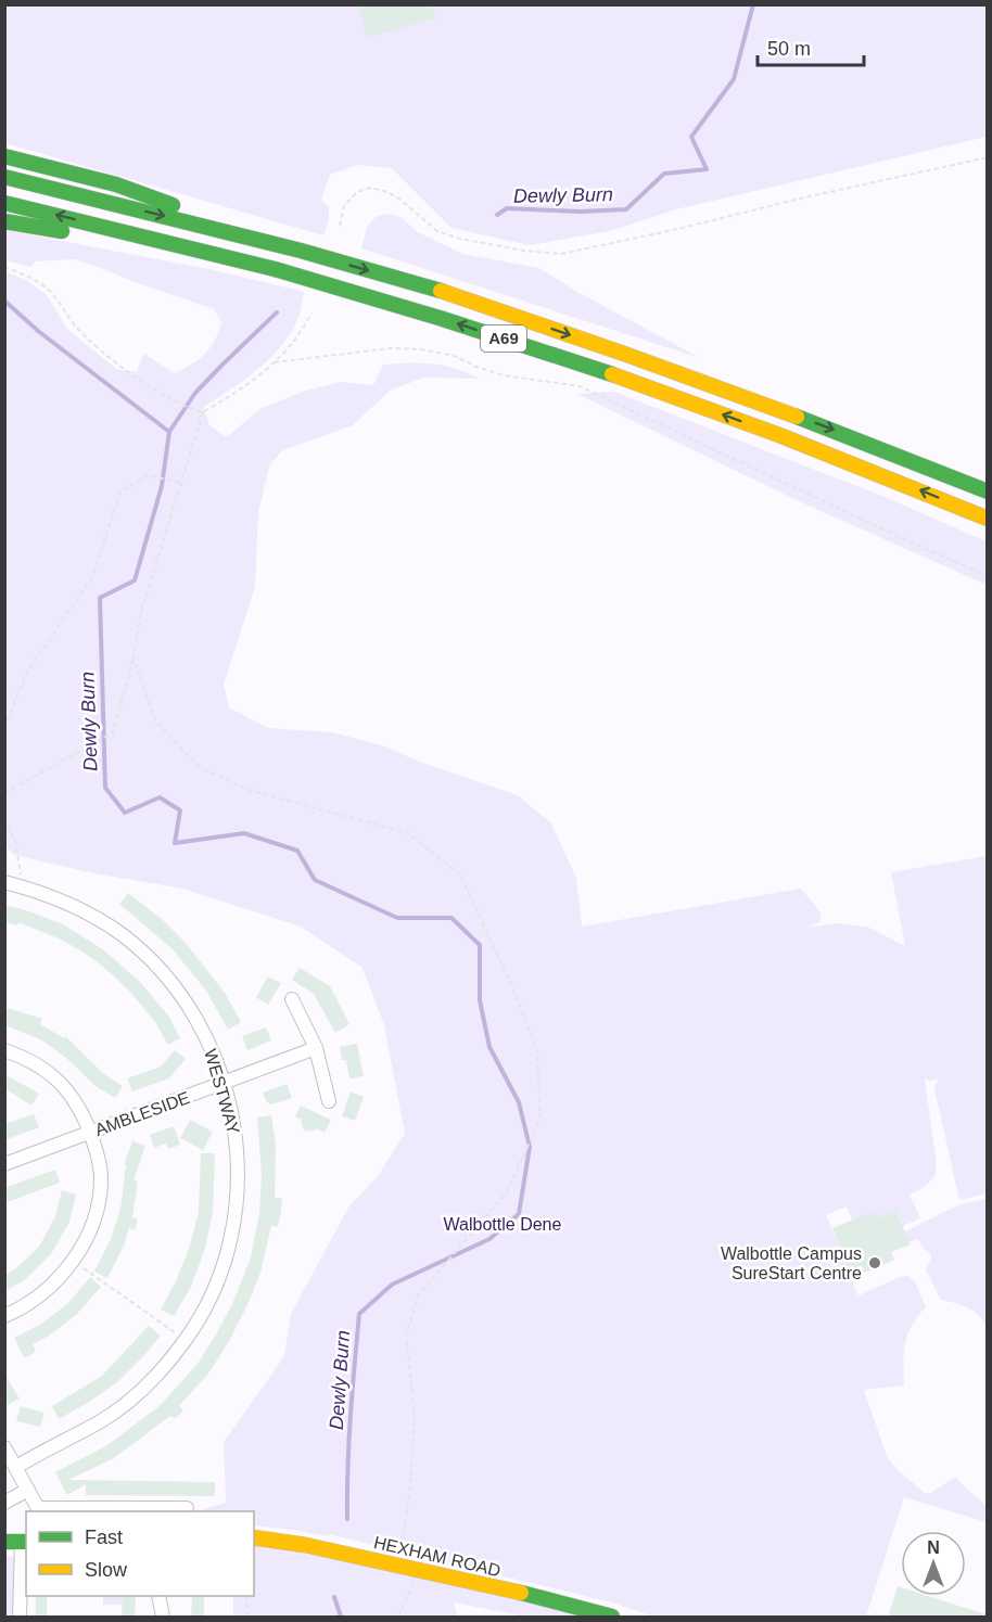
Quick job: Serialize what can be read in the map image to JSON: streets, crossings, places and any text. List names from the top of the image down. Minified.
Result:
{"streets":{"main road":["A69","HEXHAM ROAD"],"street":["WESTWAY","AMBLESIDE"]},"crossings":[["WESTWAY","AMBLESIDE"]],"water":["Dewly Burn"],"parks":["Walbottle Dene"],"places":["Walbottle Campus SureStart Centre"],"legend":["Fast","Slow"],"scale_bar":"50 m","north":"top"}
